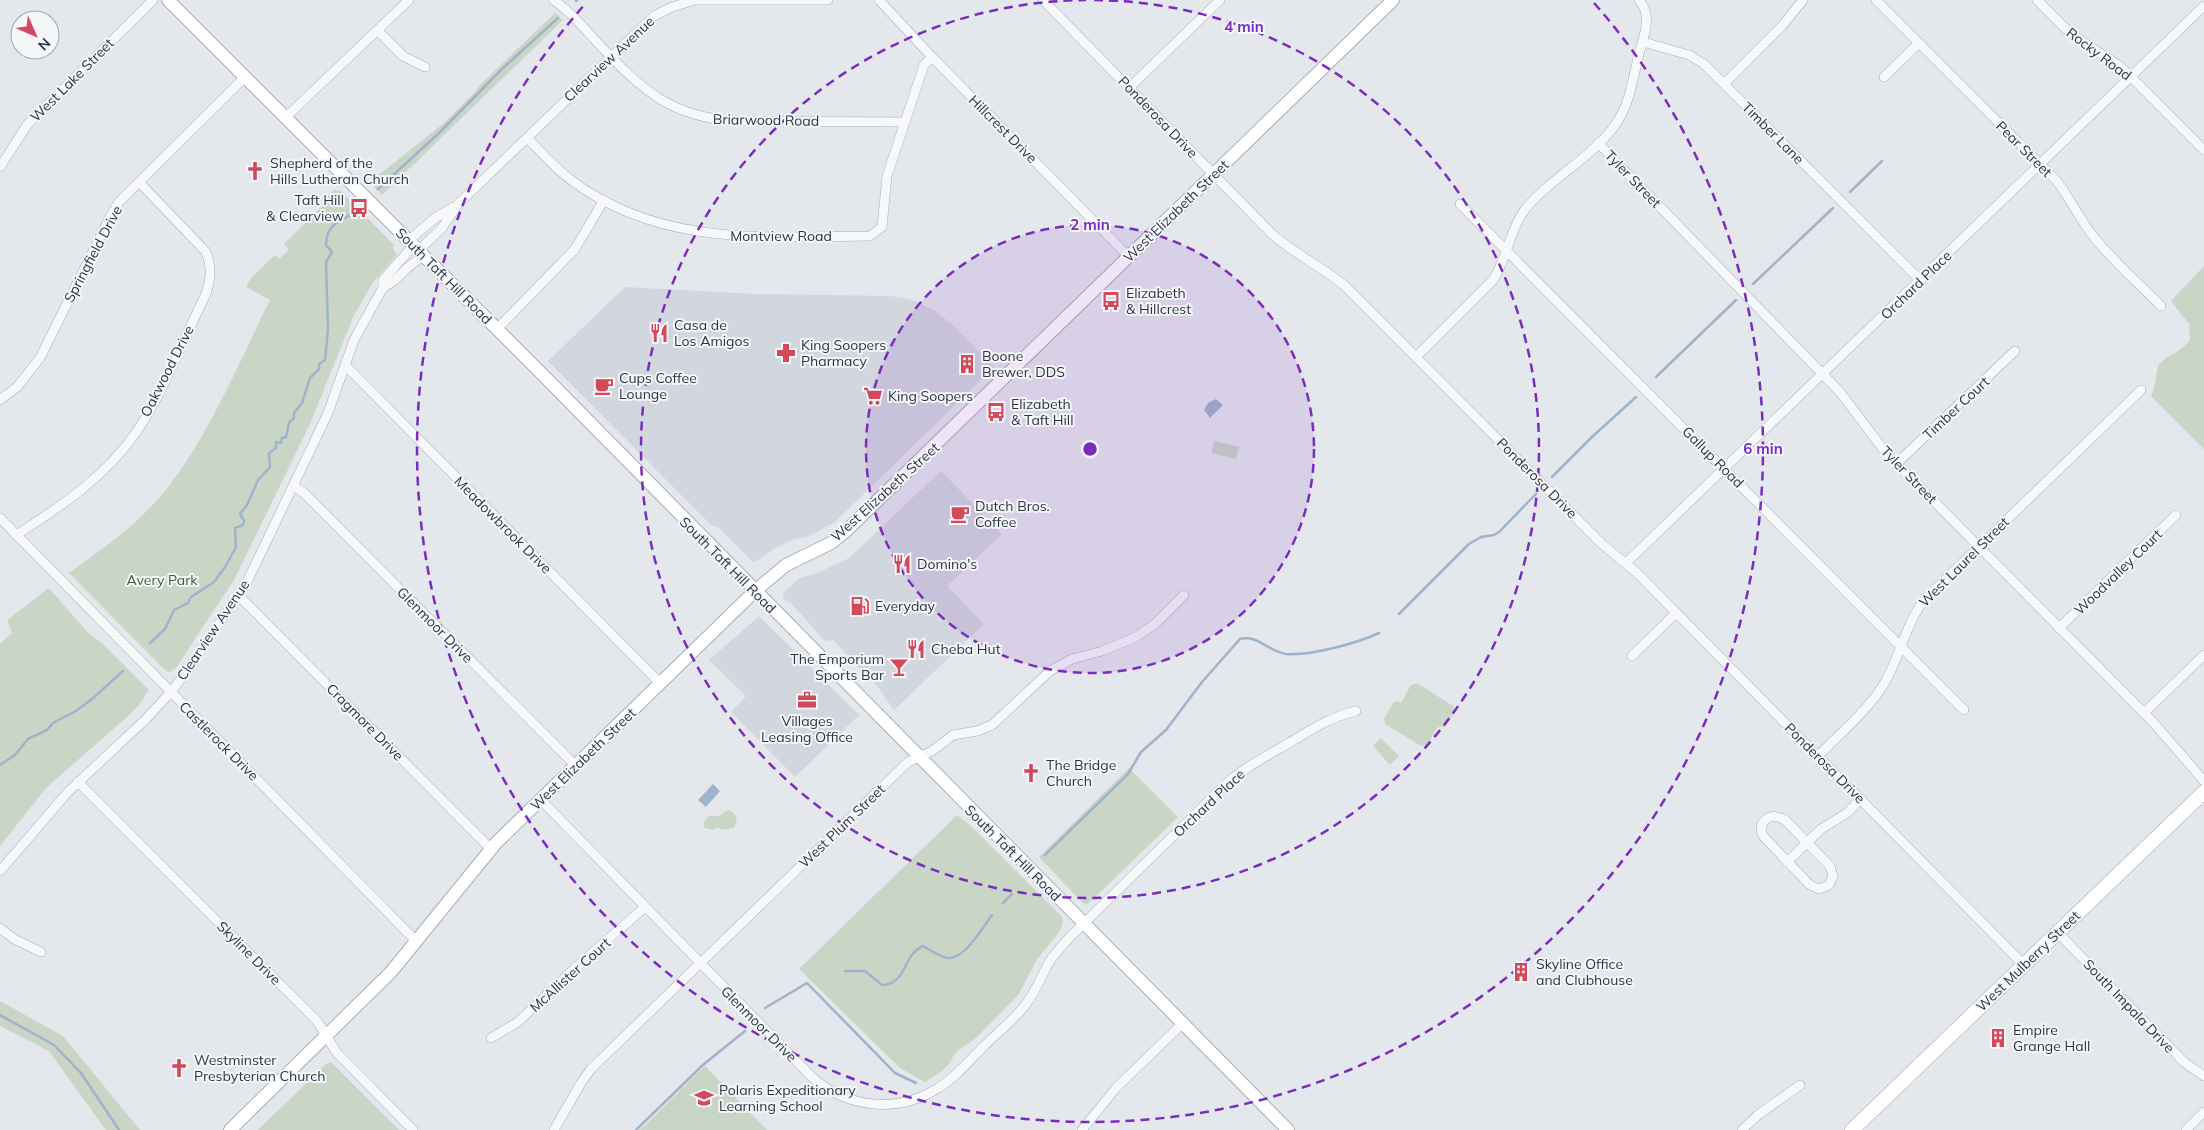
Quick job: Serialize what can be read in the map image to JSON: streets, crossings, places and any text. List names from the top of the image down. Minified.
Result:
{"streets":{"main road":["West Elizabeth Street","South Taft Hill Road","West Mulberry Street"],"street":["Rocky Road","Clearview Avenue","West Lake Street","Ponderosa Drive","Briarwood Road","Hillcrest Drive","Timber Lane","Pear Street","Tyler Street","Montview Road","Springfield Drive","Orchard Place","Oakwood Drive","Timber Court","Gallup Road","Meadowbrook Drive","West Laurel Street","Woodvalley Court","Glenmoor Drive","Cragmore Drive","Castlerock Drive","West Plum Street","Skyline Drive","McAllister Court","South Impala Drive"]},"crossings":[["Rocky Road","Orchard Place"],["Clearview Avenue","Briarwood Road"],["Clearview Avenue","Montview Road"],["Clearview Avenue","South Taft Hill Road"],["Clearview Avenue","Meadowbrook Drive"],["Clearview Avenue","Glenmoor Drive"],["Clearview Avenue","Cragmore Drive"],["Clearview Avenue","Castlerock Drive"],["Clearview Avenue","Skyline Drive"],["Ponderosa Drive","West Elizabeth Street"],["Ponderosa Drive","Orchard Place"],["Ponderosa Drive","West Laurel Street"],["Ponderosa Drive","West Mulberry Street"],["Briarwood Road","Montview Road"],["Hillcrest Drive","West Elizabeth Street"],["Hillcrest Drive","Montview Road"],["Timber Lane","Orchard Place"],["Pear Street","Orchard Place"],["Tyler Street","Orchard Place"],["Tyler Street","Timber Court"],["Tyler Street","West Laurel Street"],["Tyler Street","Woodvalley Court"],["West Elizabeth Street","South Taft Hill Road"],["West Elizabeth Street","Meadowbrook Drive"],["West Elizabeth Street","Glenmoor Drive"],["West Elizabeth Street","Cragmore Drive"],["West Elizabeth Street","Castlerock Drive"],["West Elizabeth Street","Skyline Drive"],["Springfield Drive","South Taft Hill Road"],["Springfield Drive","Oakwood Drive"],["South Taft Hill Road","Orchard Place"],["South Taft Hill Road","Glenmoor Drive"],["South Taft Hill Road","West Plum Street"],["Orchard Place","Gallup Road"],["Orchard Place","Glenmoor Drive"],["Oakwood Drive","Castlerock Drive"],["Gallup Road","West Laurel Street"],["Glenmoor Drive","West Plum Street"],["Glenmoor Drive","McAllister Court"],["West Mulberry Street","South Impala Drive"]],"parks":["Avery Park"],"places":{"church":["Shepherd of the Hills Lutheran Church","The Bridge Church","Westminster Presbyterian Church"],"bus stop":["Taft Hill & Clearview","Elizabeth & Hillcrest","Elizabeth & Taft Hill"],"restaurant":["Casa de Los Amigos","Domino's","Cheba Hut"],"pharmacy":["King Soopers Pharmacy"],"building":["Boone Brewer, DDS","Skyline Office and Clubhouse","Empire Grange Hall"],"cafe":["Cups Coffee Lounge","Dutch Bros. Coffee"],"supermarket":["King Soopers"],"fuel station":["Everyday"],"bar":["The Emporium Sports Bar"],"office":["Villages Leasing Office"],"school or university":["Polaris Expeditionary Learning School"]},"north":"bottom right","rings":["4 min","2 min","6 min"]}
